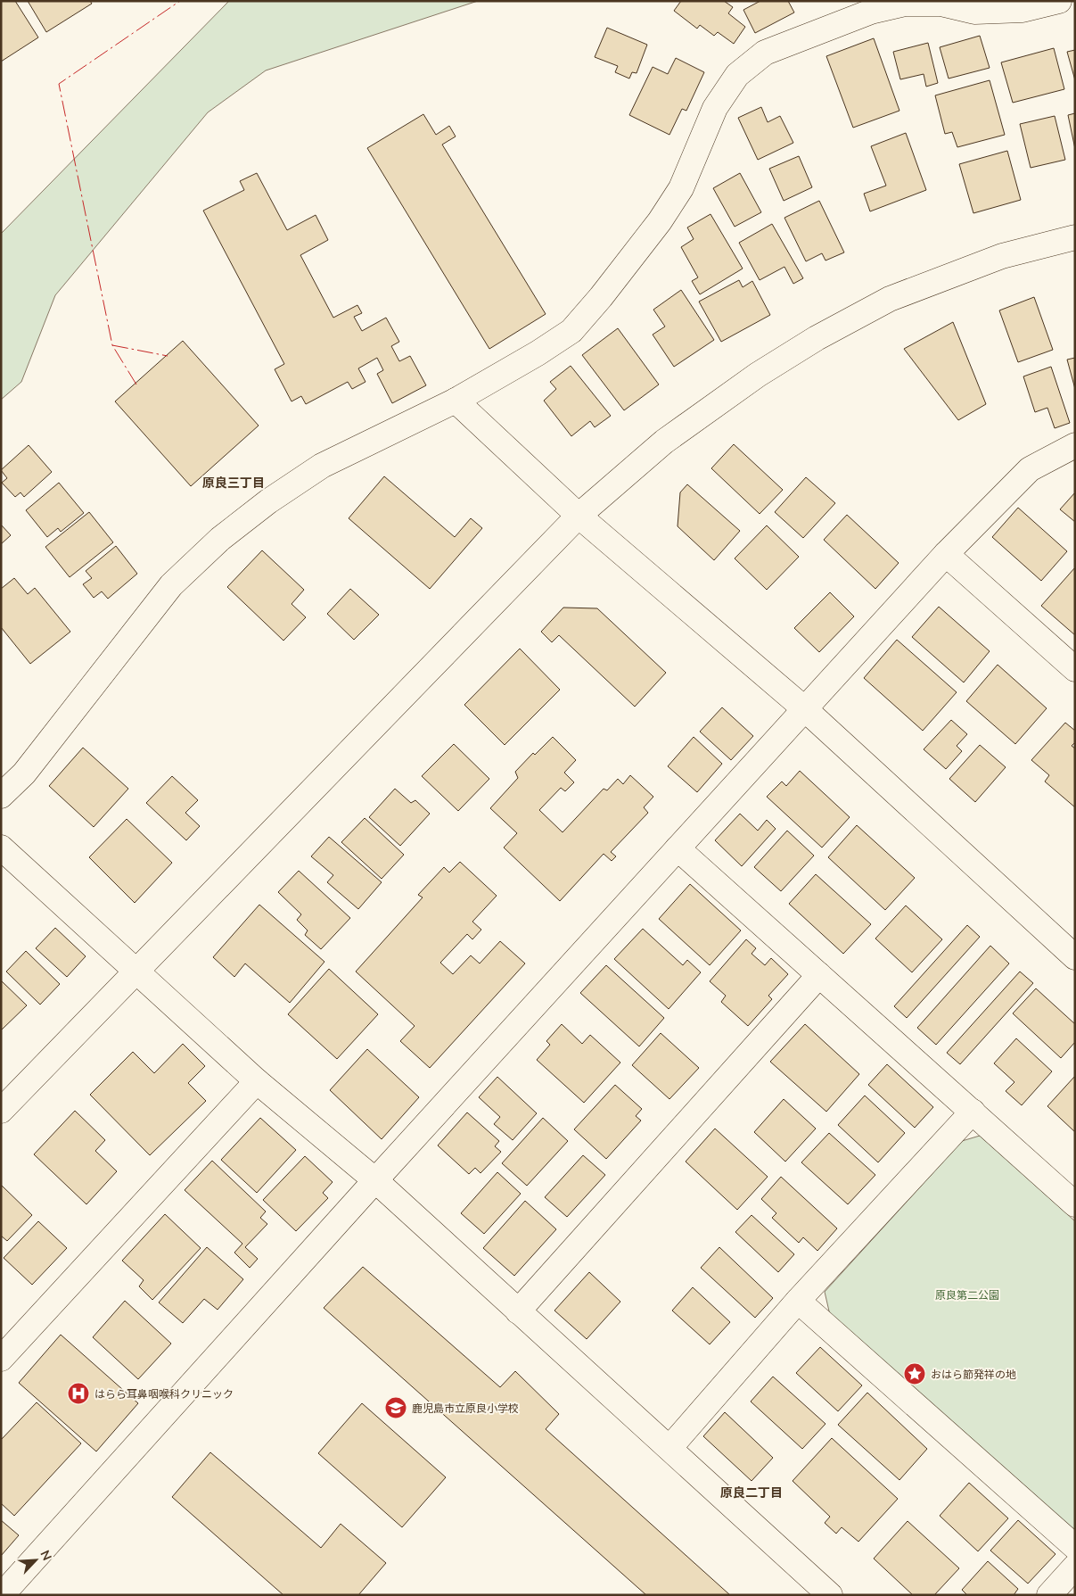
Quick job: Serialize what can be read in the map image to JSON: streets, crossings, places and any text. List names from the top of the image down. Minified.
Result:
{"districts":["原良三丁目","原良二丁目"],"parks":["原良第二公園"],"places":{"place":["おはら節発祥の地"],"hospital":["はらら耳鼻咽喉科クリニック"],"school or university":["鹿児島市立原良小学校"]},"north":"top right"}
